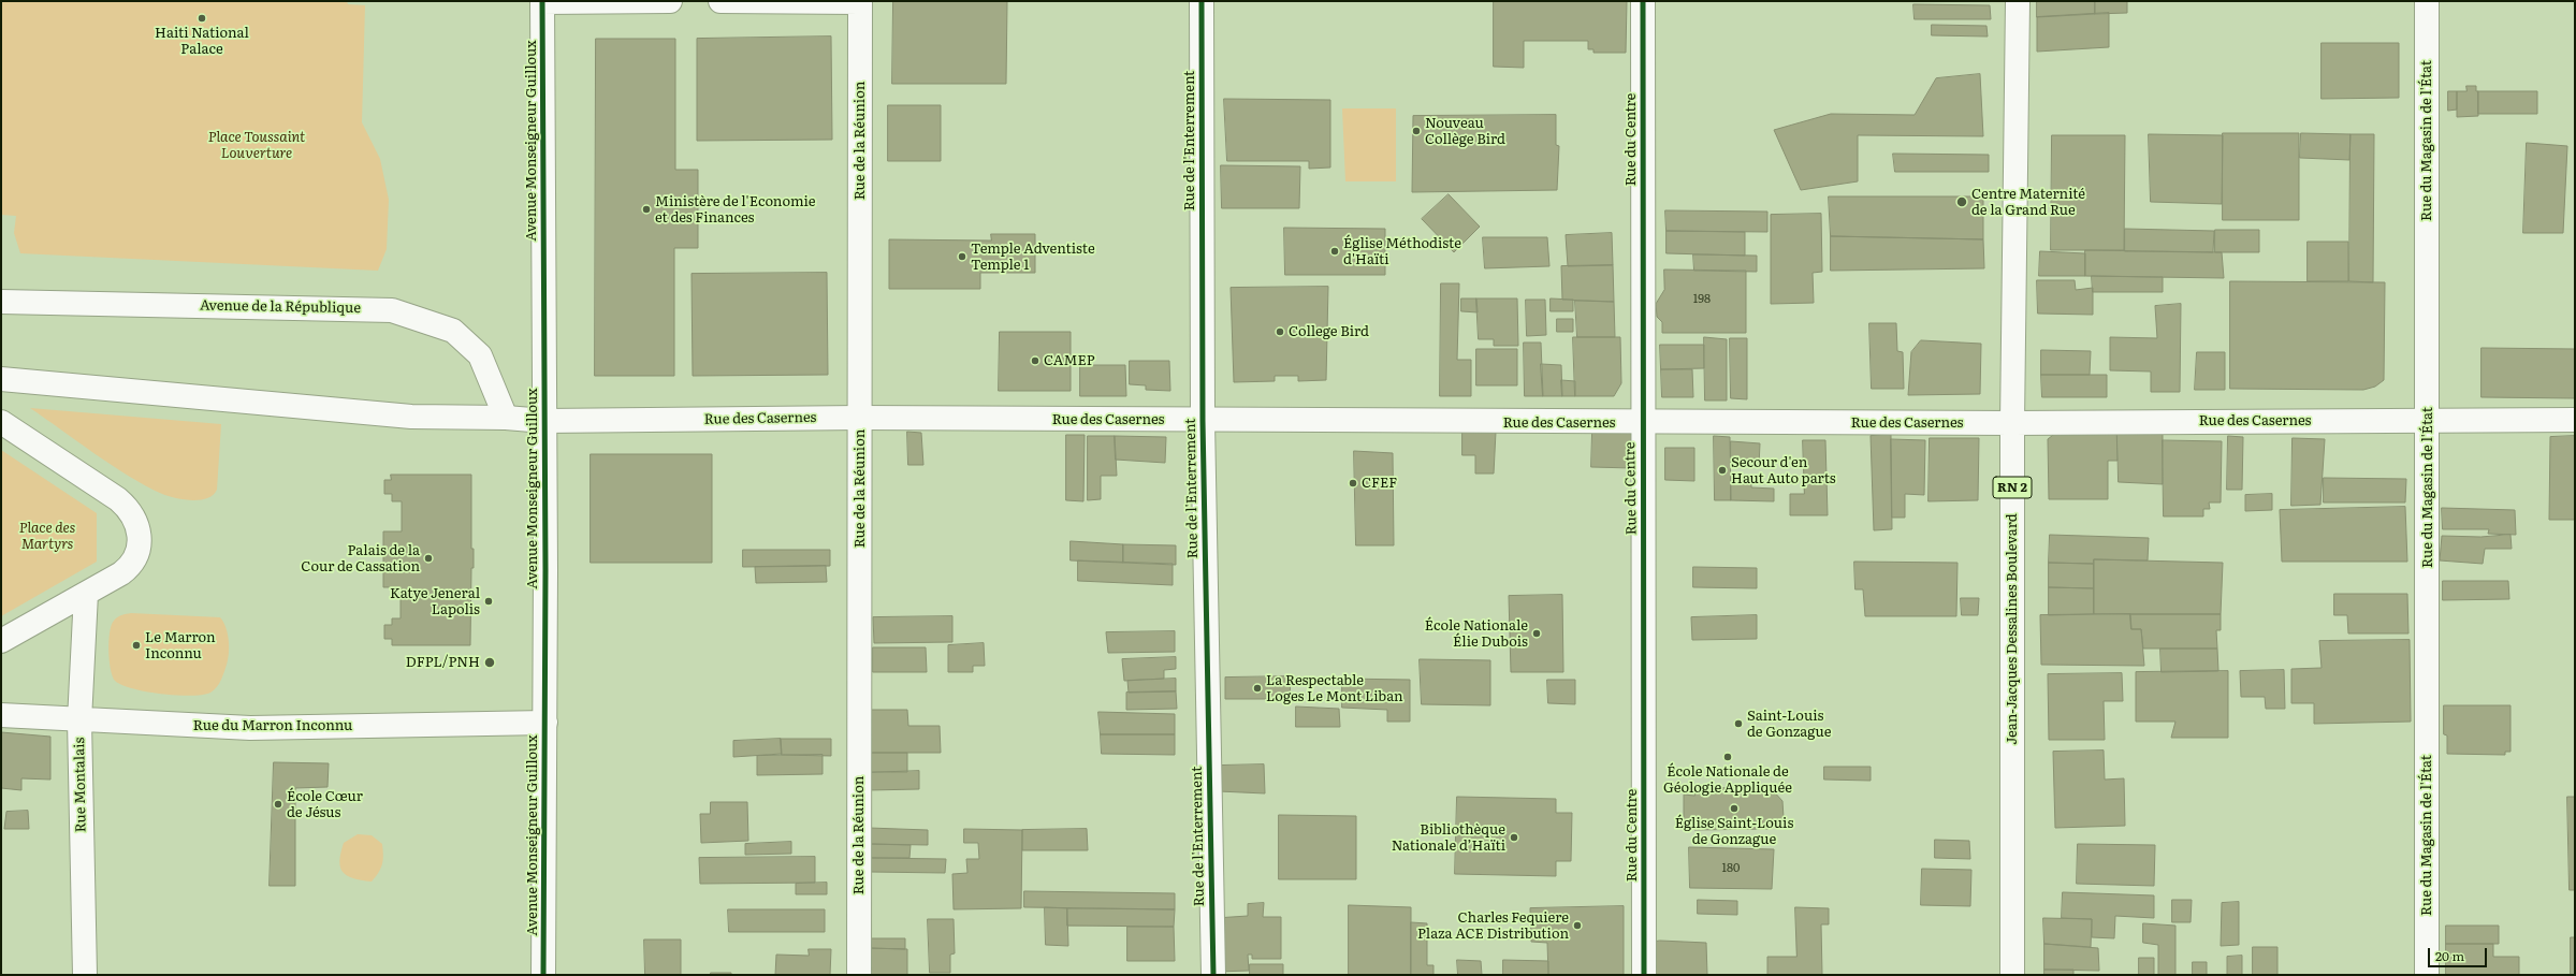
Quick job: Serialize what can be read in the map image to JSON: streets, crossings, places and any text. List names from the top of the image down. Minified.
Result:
{"streets":{"street":["Rue du Centre","Avenue Monseigneur Guilloux","Rue de la Réunion","Rue de l'Enterrement","Rue du Magasin de l'État","Avenue de la République","Rue des Casernes","RN 2","Jean-Jacques Dessalines Boulevard","Rue du Marron Inconnu","Rue Montalais"]},"crossings":[["Rue du Centre","Rue des Casernes"],["Avenue Monseigneur Guilloux","Rue des Casernes"],["Avenue Monseigneur Guilloux","Rue du Marron Inconnu"],["Rue de la Réunion","Rue des Casernes"],["Rue de l'Enterrement","Rue des Casernes"],["Rue du Magasin de l'État","Rue des Casernes"],["Rue des Casernes","Jean-Jacques Dessalines Boulevard"],["Rue du Marron Inconnu","Rue Montalais"]],"parks":["Place Toussaint Louverture","Place des Martyrs"],"places":["Haiti National Palace","Nouveau Collège Bird","Centre Maternité de la Grand Rue","Ministère de l'Economie et des Finances","Église Méthodiste d'Haïti","Temple Adventiste Temple 1","College Bird","CAMEP","Secour d'en Haut Auto parts","CFEF","Palais de la Cour de Cassation","Katye Jeneral Lapolis","École Nationale Élie Dubois","Le Marron Inconnu","DFPL/PNH","La Respectable Loges Le Mont Liban","Saint-Louis de Gonzague","École Nationale de Géologie Appliquée","École Cœur de Jésus","Église Saint-Louis de Gonzague","Bibliothèque Nationale d’Haïti","Charles Fequiere Plaza ACE Distribution"],"house_numbers":["198","180"],"scale_bar":"20 m"}
